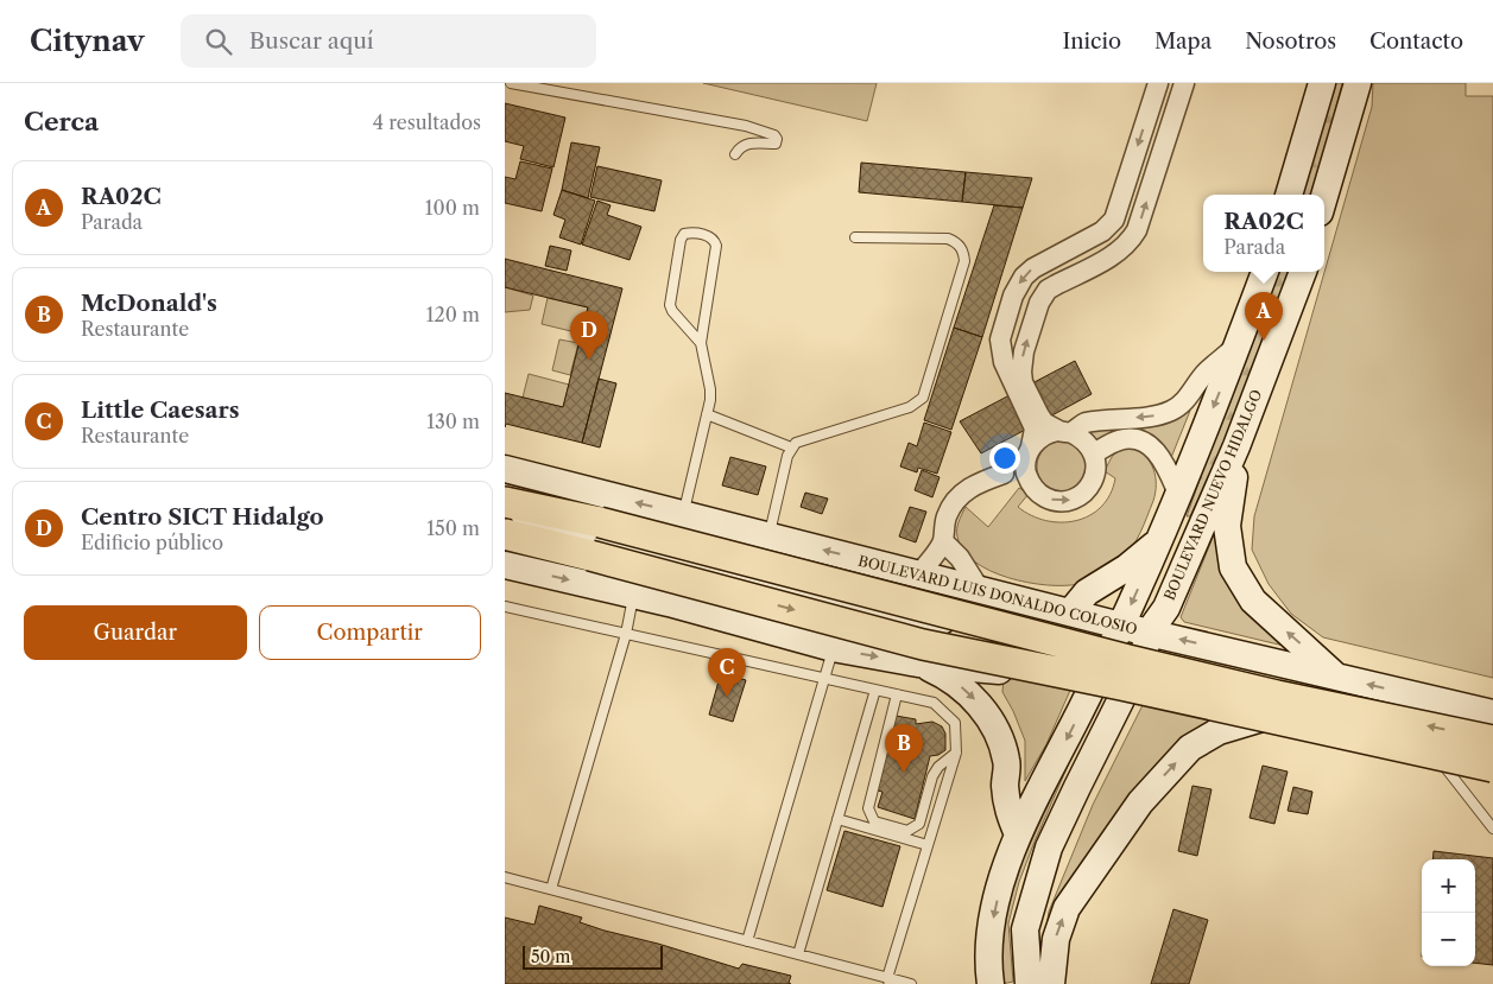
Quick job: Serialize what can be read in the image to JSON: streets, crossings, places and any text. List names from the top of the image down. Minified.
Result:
{"streets":{"main road":["BOULEVARD NUEVO HIDALGO","BOULEVARD LUIS DONALDO COLOSIO"]},"crossings":[["BOULEVARD NUEVO HIDALGO","BOULEVARD LUIS DONALDO COLOSIO"]],"scale_bar":"50 m","page":{"header":"Citynav","search":"Buscar aquí","nav":["Inicio","Mapa","Nosotros","Contacto"],"heading":["Cerca","4 resultados"],"list":[{"mark":"A","name":"RA02C","note":"Parada","value":"100 m"},{"mark":"B","name":"McDonald's","note":"Restaurante","value":"120 m"},{"mark":"C","name":"Little Caesars","note":"Restaurante","value":"130 m"},{"mark":"D","name":"Centro SICT Hidalgo","note":"Edificio público","value":"150 m"}],"popup":["RA02C","Parada"],"pins":["A","D","C","B"],"buttons":["Guardar","Compartir"],"map_buttons":["+","−"],"scale":"50 m"}}
